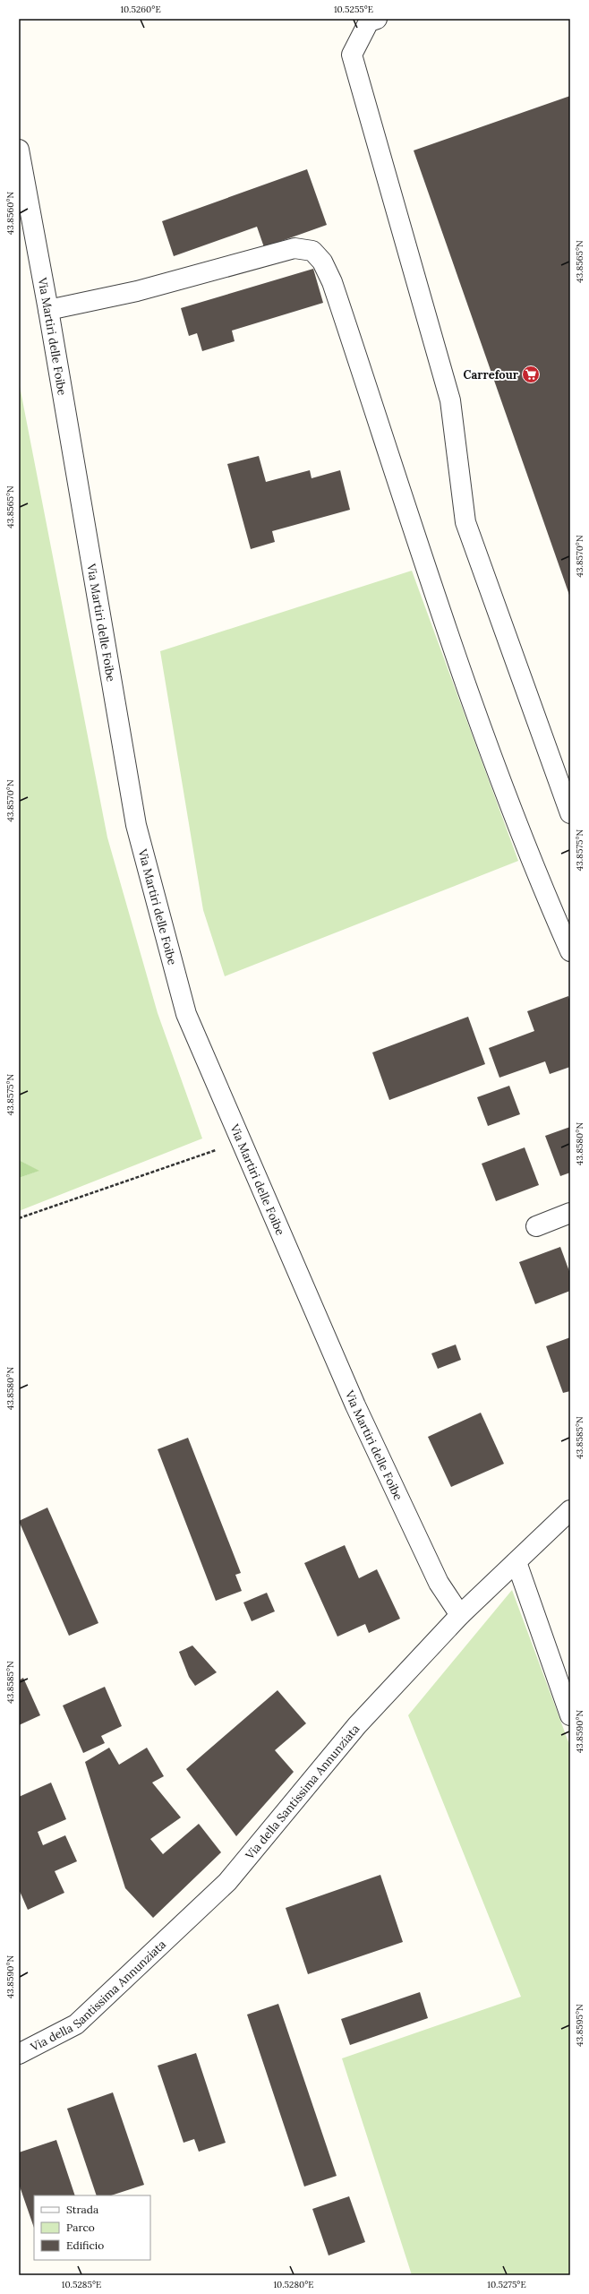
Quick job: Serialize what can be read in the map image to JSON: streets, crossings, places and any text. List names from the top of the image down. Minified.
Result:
{"streets":{"street":["Via Martiri delle Foibe","Via della Santissima Annunziata"]},"crossings":[["Via Martiri delle Foibe","Via della Santissima Annunziata"]],"places":{"supermarket":["Carrefour"]},"legend":["Strada","Parco","Edificio"],"coordinates":["10.5260°E","10.5255°E","43.8560°N","43.8565°N","43.8570°N","43.8575°N","43.8580°N","43.8585°N","43.8590°N","43.8595°N","10.5285°E","10.5280°E","10.5275°E"]}
